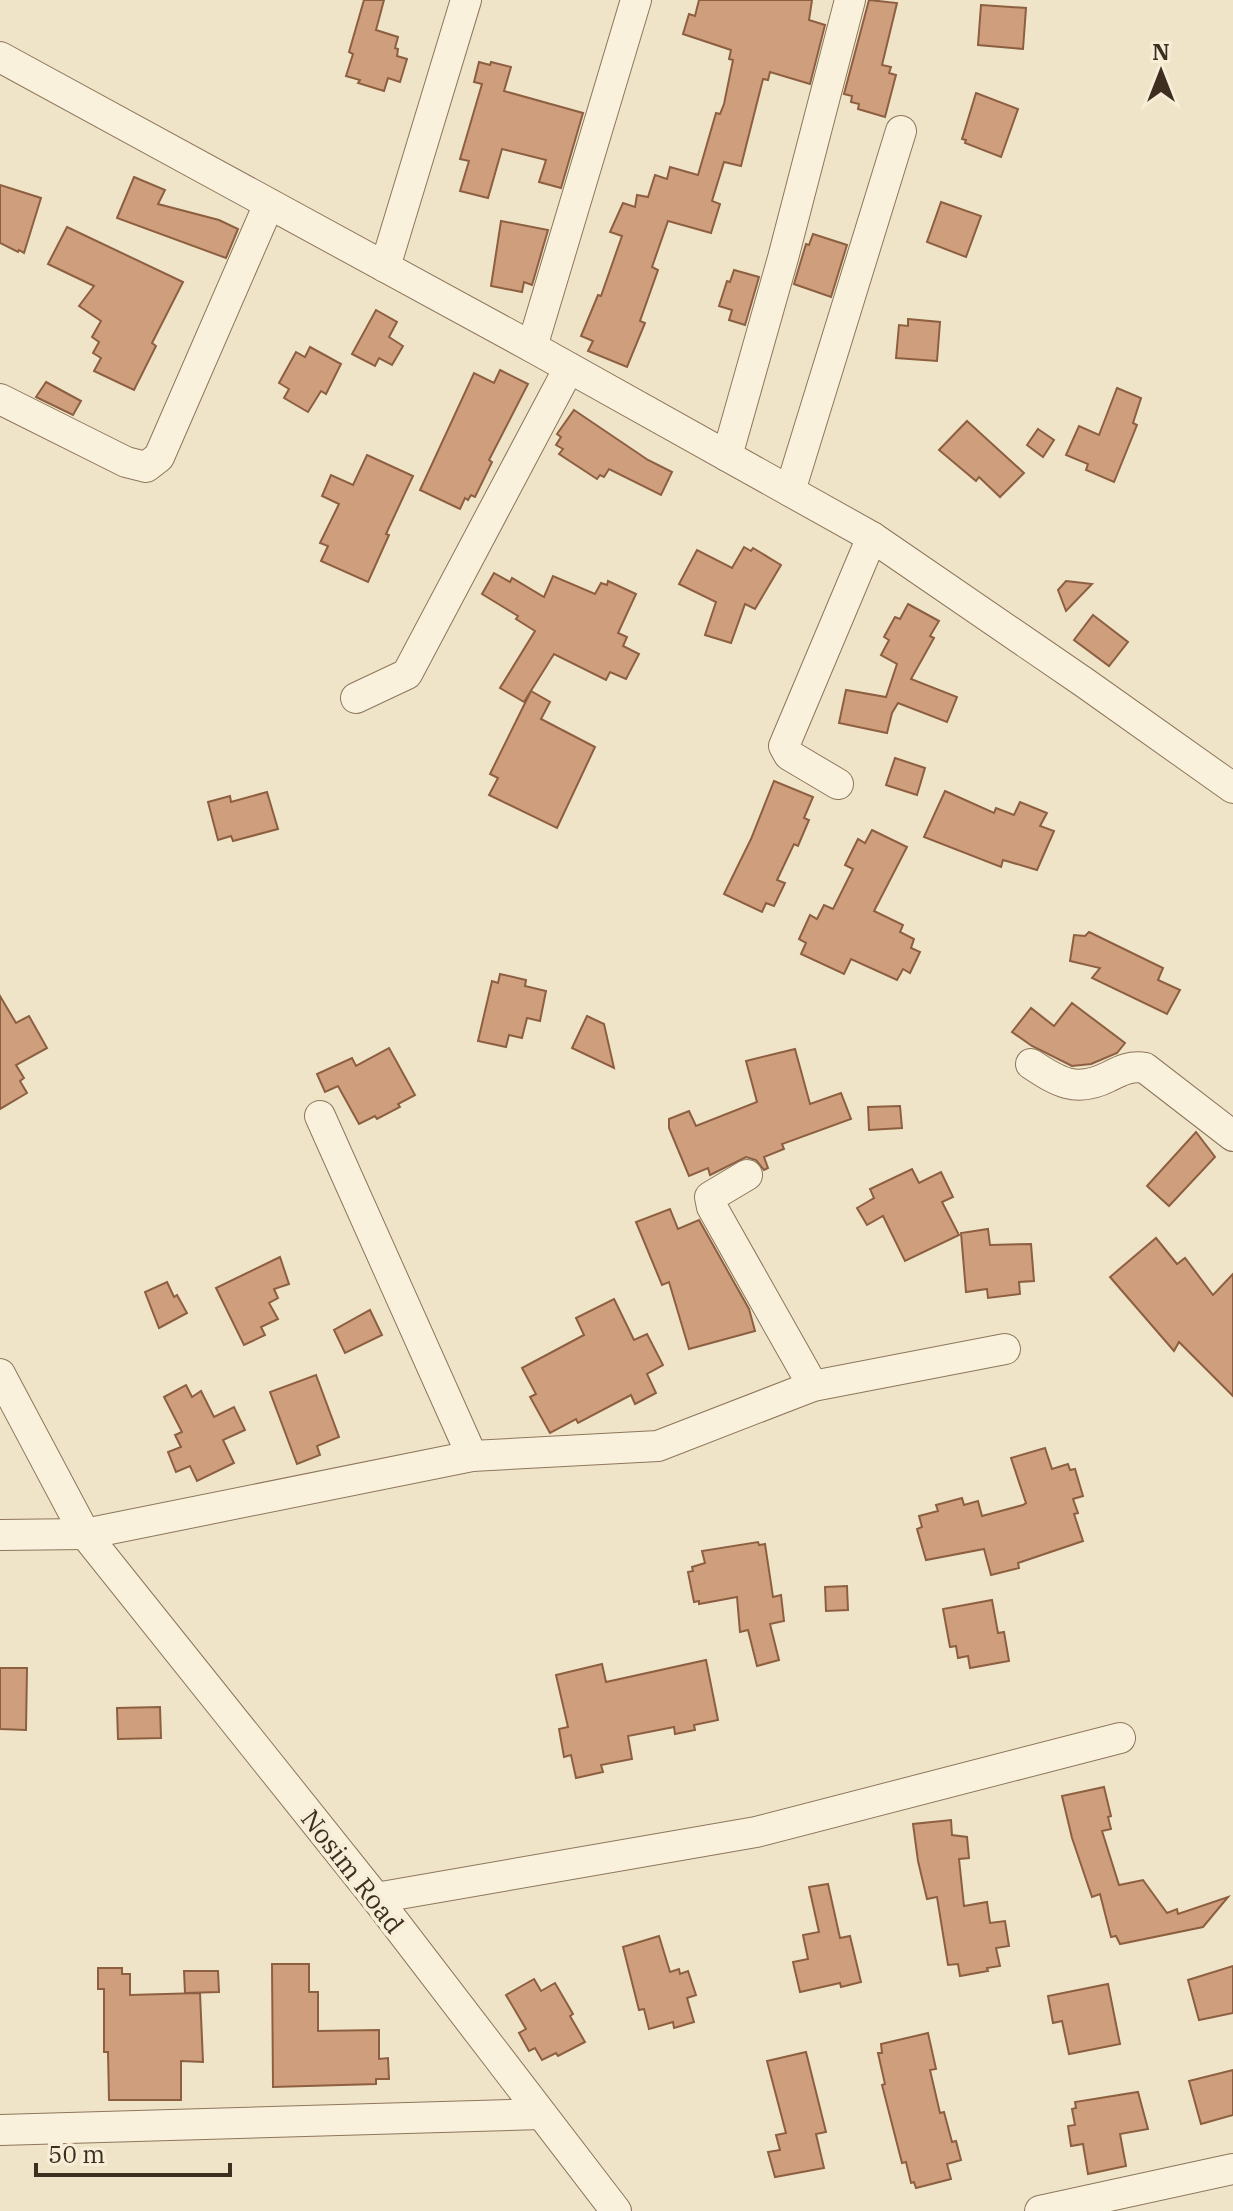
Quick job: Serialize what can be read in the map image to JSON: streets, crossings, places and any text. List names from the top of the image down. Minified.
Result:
{"streets":{"street":["Nosim Road"]},"scale_bar":"50 m","north":"top"}
